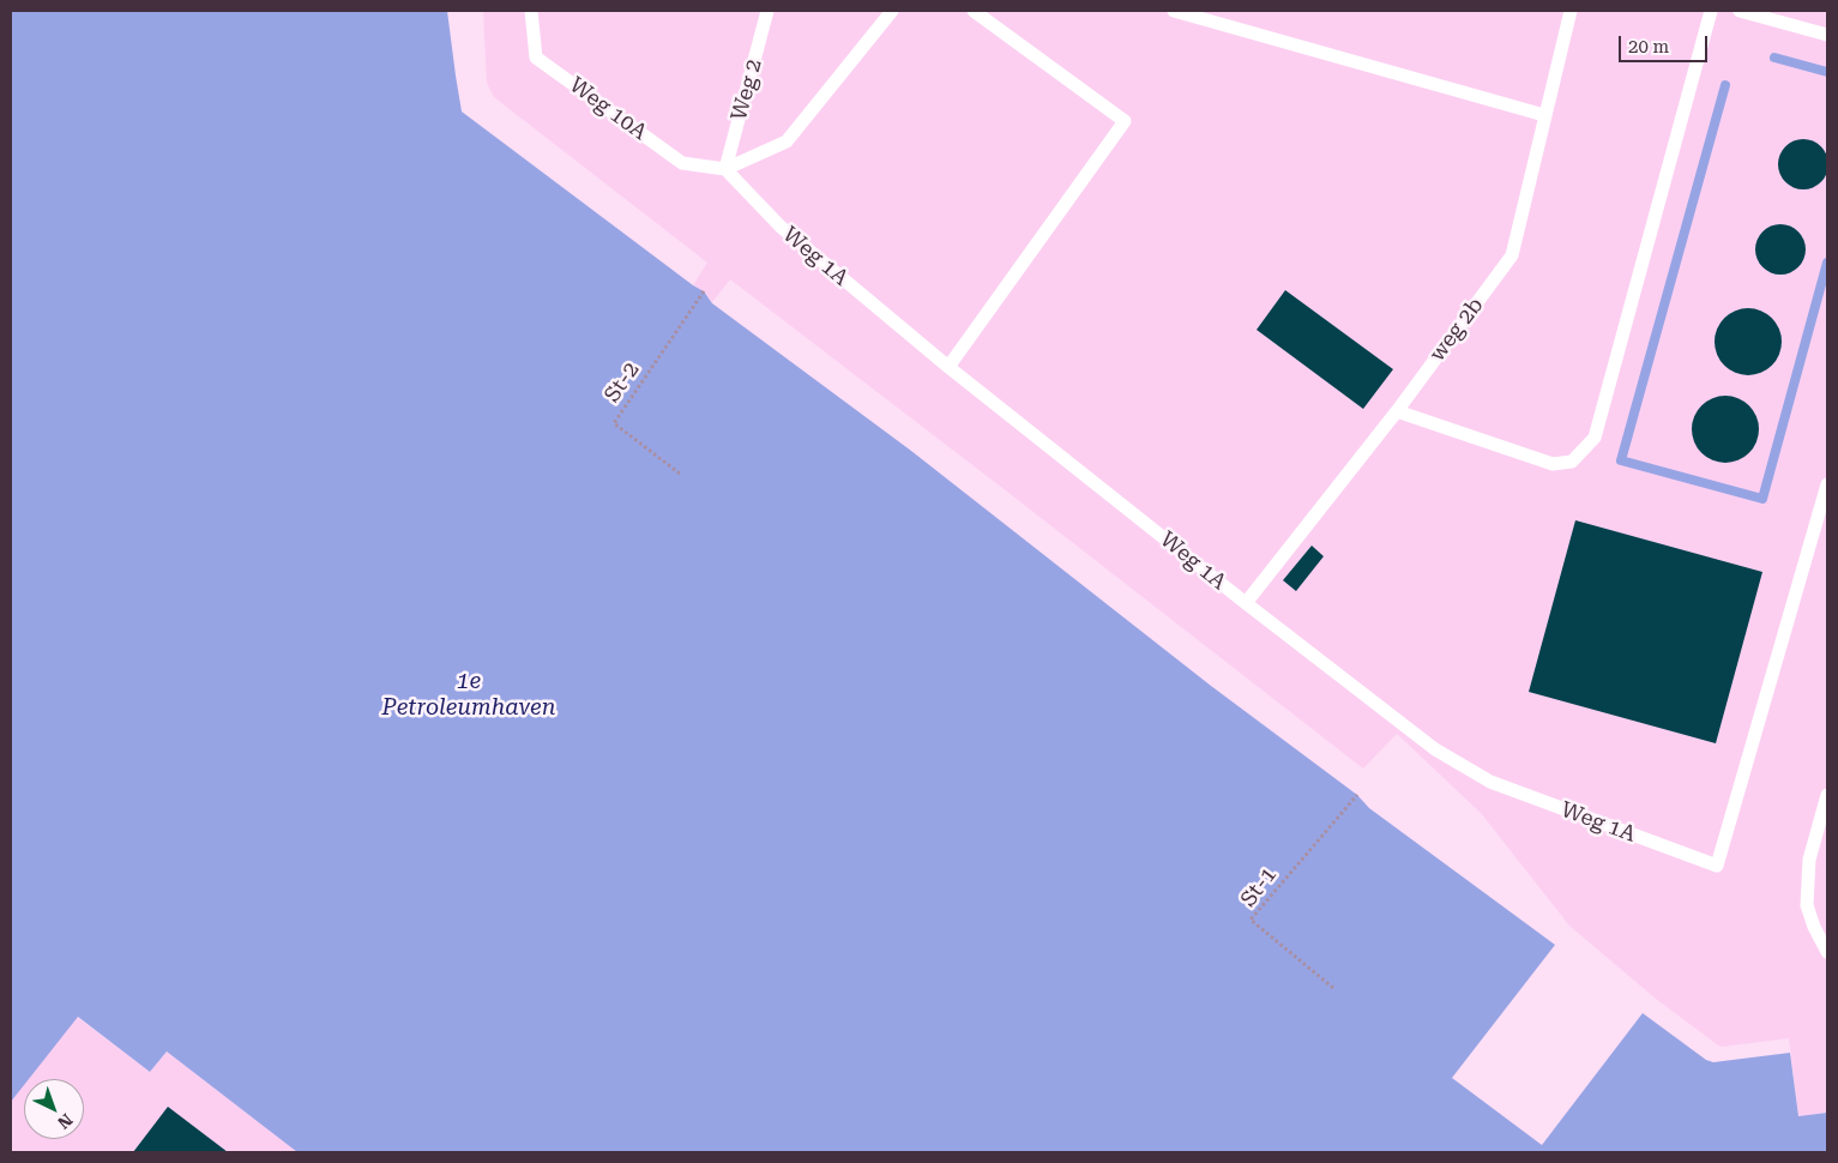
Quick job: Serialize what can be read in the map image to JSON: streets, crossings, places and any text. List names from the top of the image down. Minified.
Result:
{"streets":{"lane":["Weg 2","Weg 10A","Weg 1A","weg 2b"],"path":["St-2","St-1"]},"crossings":[["Weg 2","Weg 10A"],["Weg 2","Weg 1A"],["Weg 10A","Weg 1A"],["Weg 1A","weg 2b"]],"water":["1e Petroleumhaven"],"scale_bar":"20 m","north":"bottom right"}
